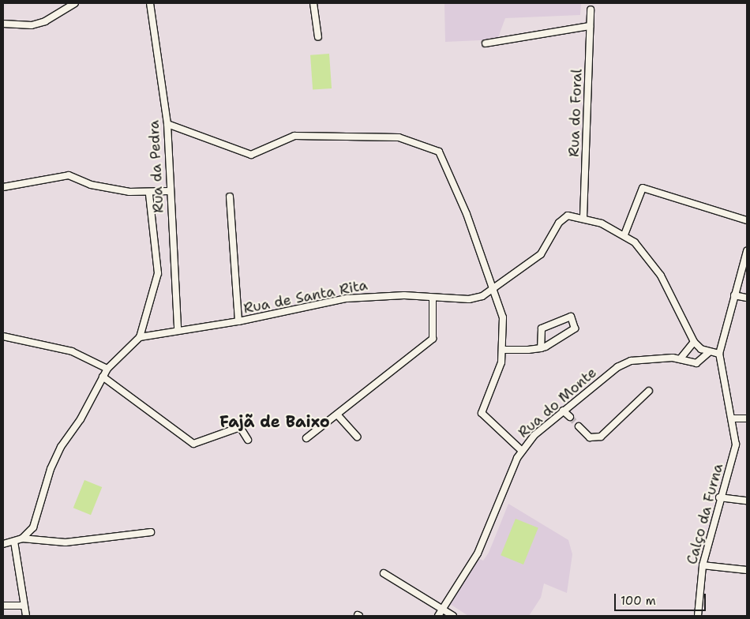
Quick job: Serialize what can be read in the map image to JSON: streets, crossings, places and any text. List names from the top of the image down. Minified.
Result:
{"streets":{"street":["Rua do Foral","Rua da Pedra","Rua de Santa Rita","Rua do Monte","Calço da Furna"]},"crossings":[["Rua do Foral","Rua de Santa Rita"],["Rua da Pedra","Rua de Santa Rita"]],"districts":["Fajã de Baixo"],"scale_bar":"100 m"}
